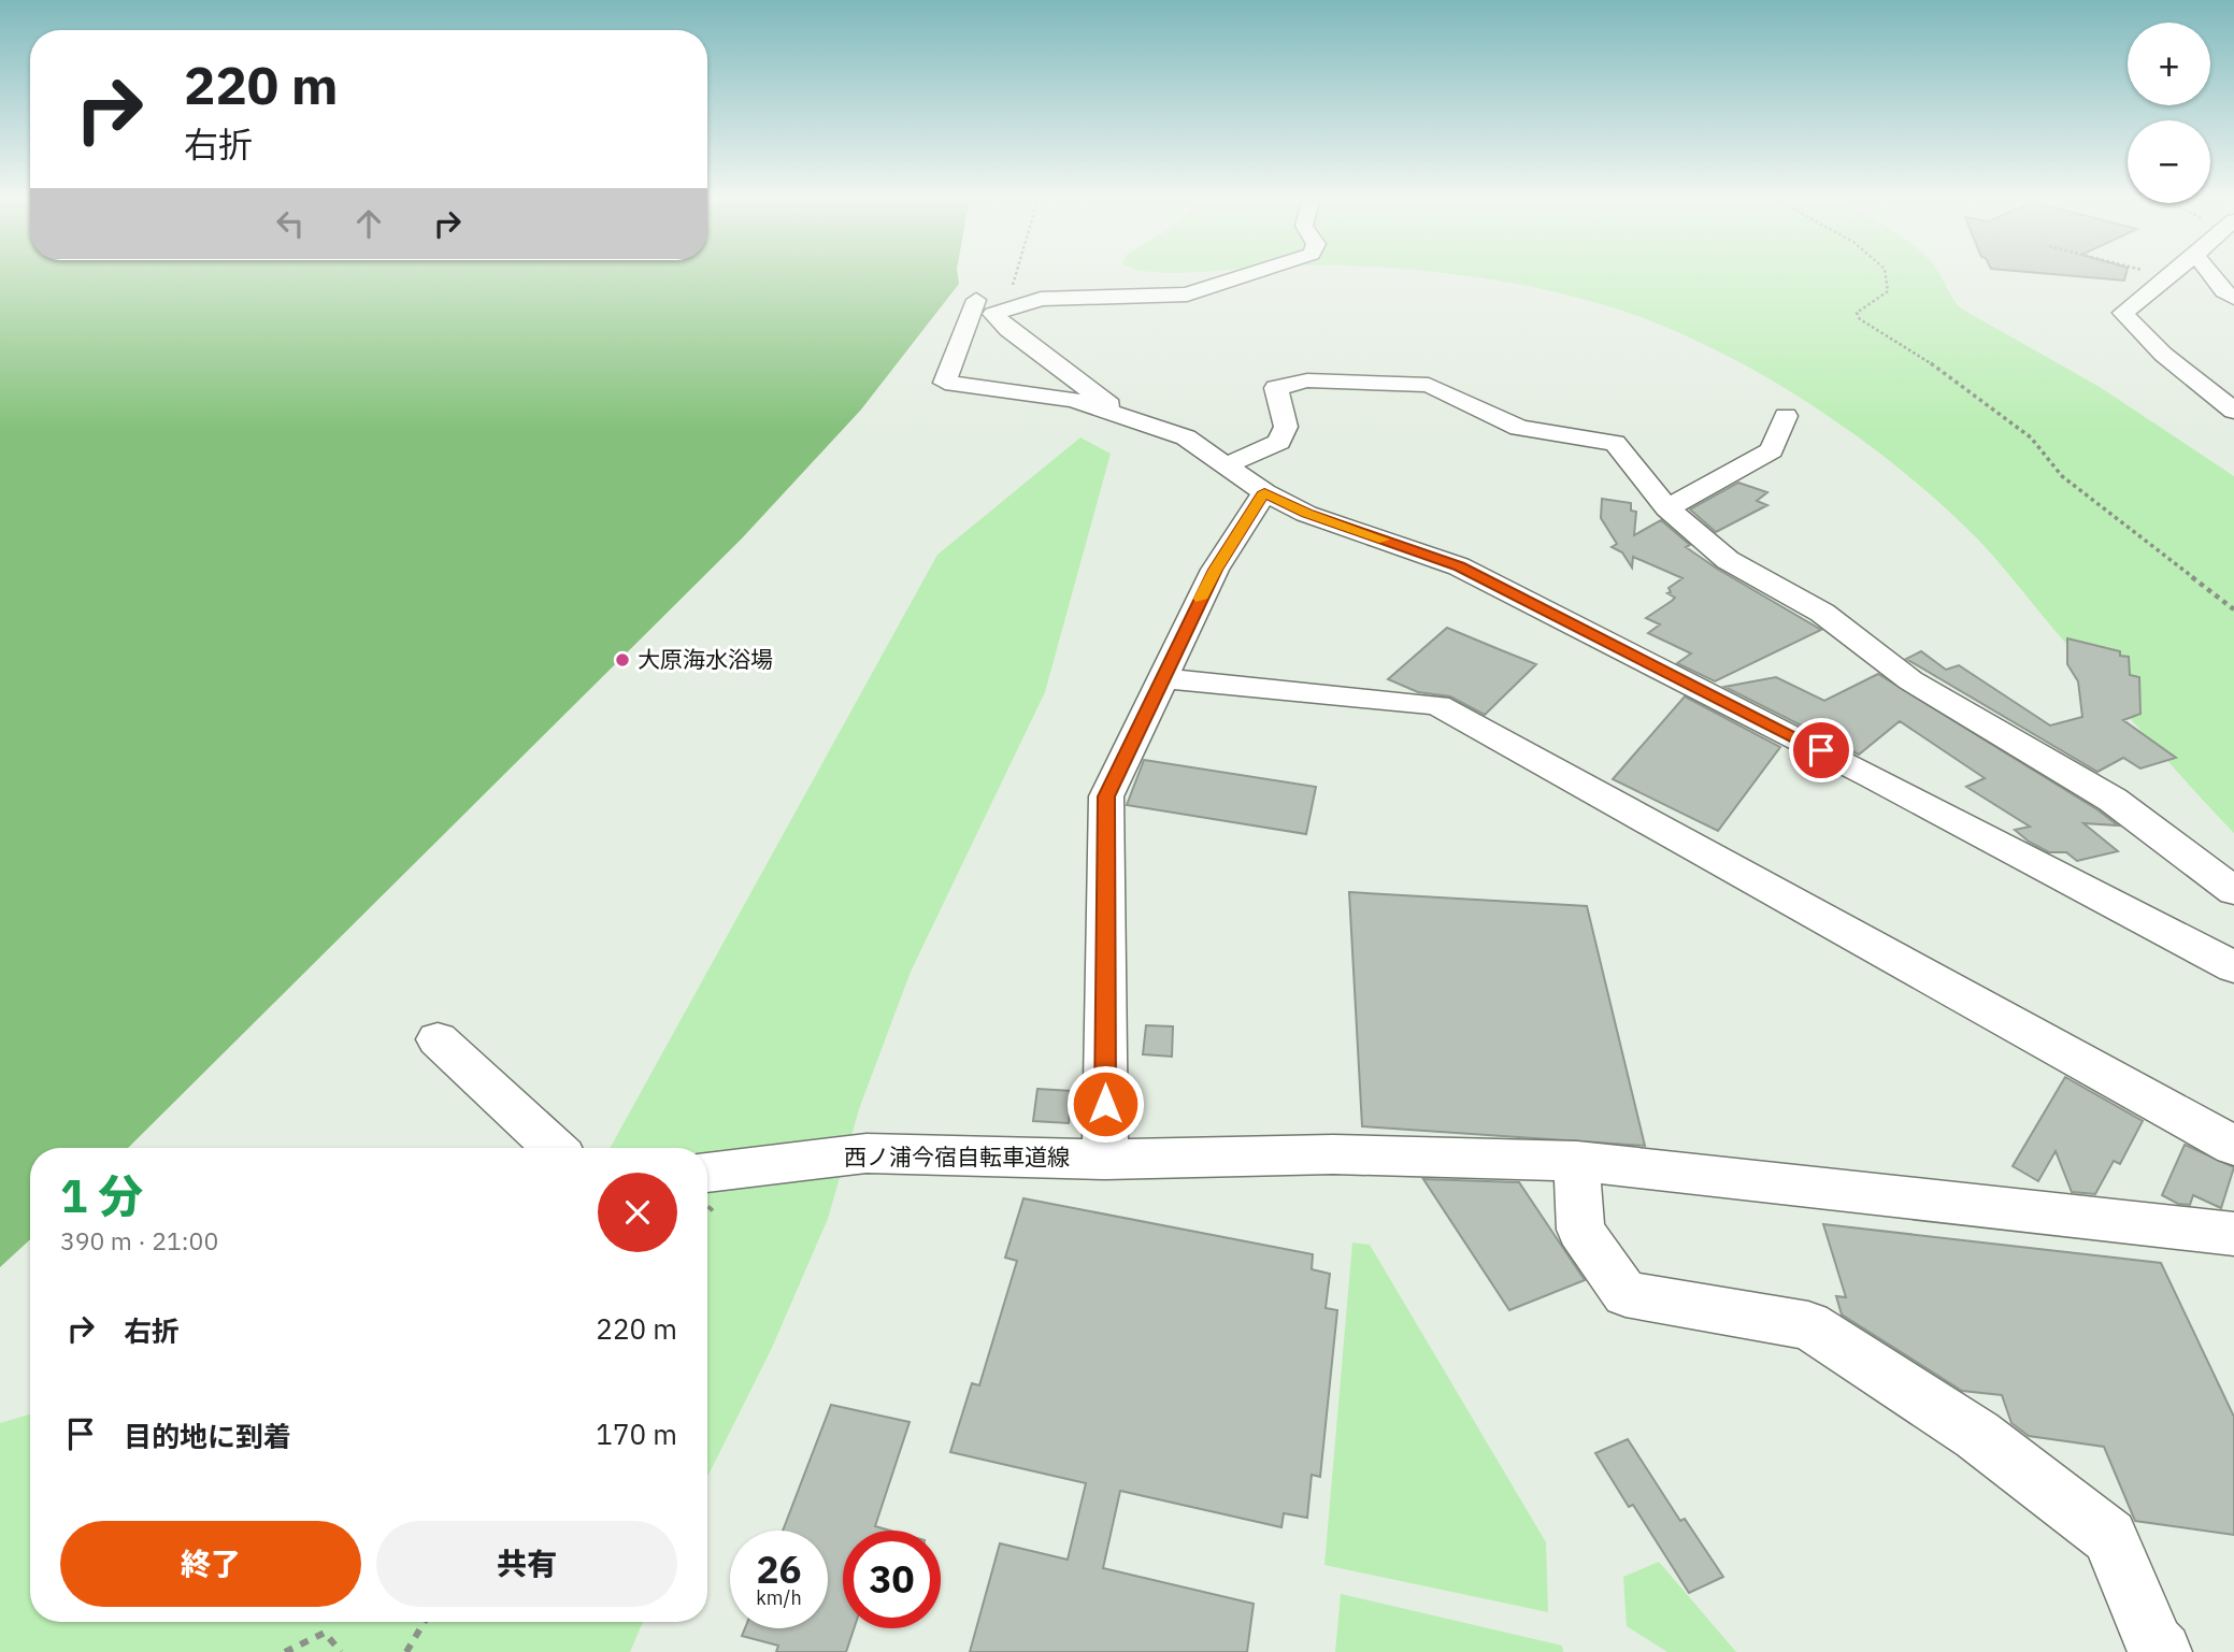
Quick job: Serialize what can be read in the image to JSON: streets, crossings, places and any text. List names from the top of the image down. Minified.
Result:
{"streets":{"street":["西ノ浦今宿自転車道線"]},"places":["大原海水浴場"],"page":{"map_buttons":["+","−"],"turn":["220 m","右折"],"heading":["1 分","390 m · 21:00"],"list":[{"name":"右折","value":"220 m"},{"name":"目的地に到着","value":"170 m"}],"buttons":["終了","共有"],"speed":"26 km/h","limit":"30"}}
